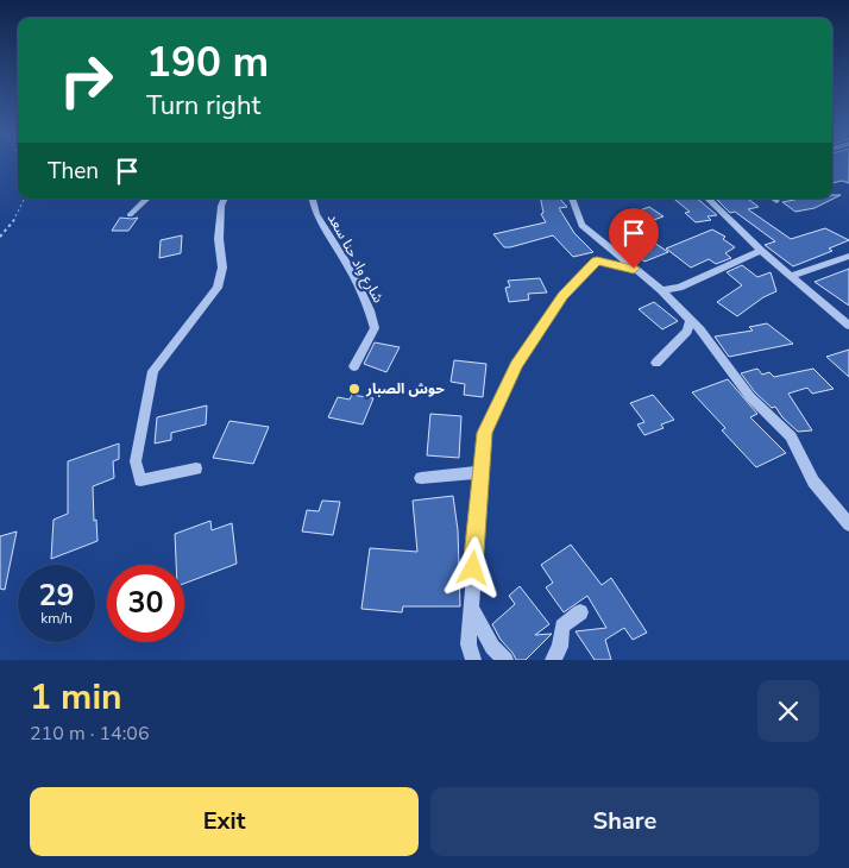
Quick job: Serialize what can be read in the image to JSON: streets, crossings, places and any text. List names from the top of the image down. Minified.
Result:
{"streets":{"street":["شارع واد حنا سعد"]},"places":["حوش الصبار"],"page":{"turn":["190 m","Turn right"],"then":"Then","speed":"29 km/h","limit":"30","heading":["1 min","210 m · 14:06"],"buttons":["Exit","Share"]}}
